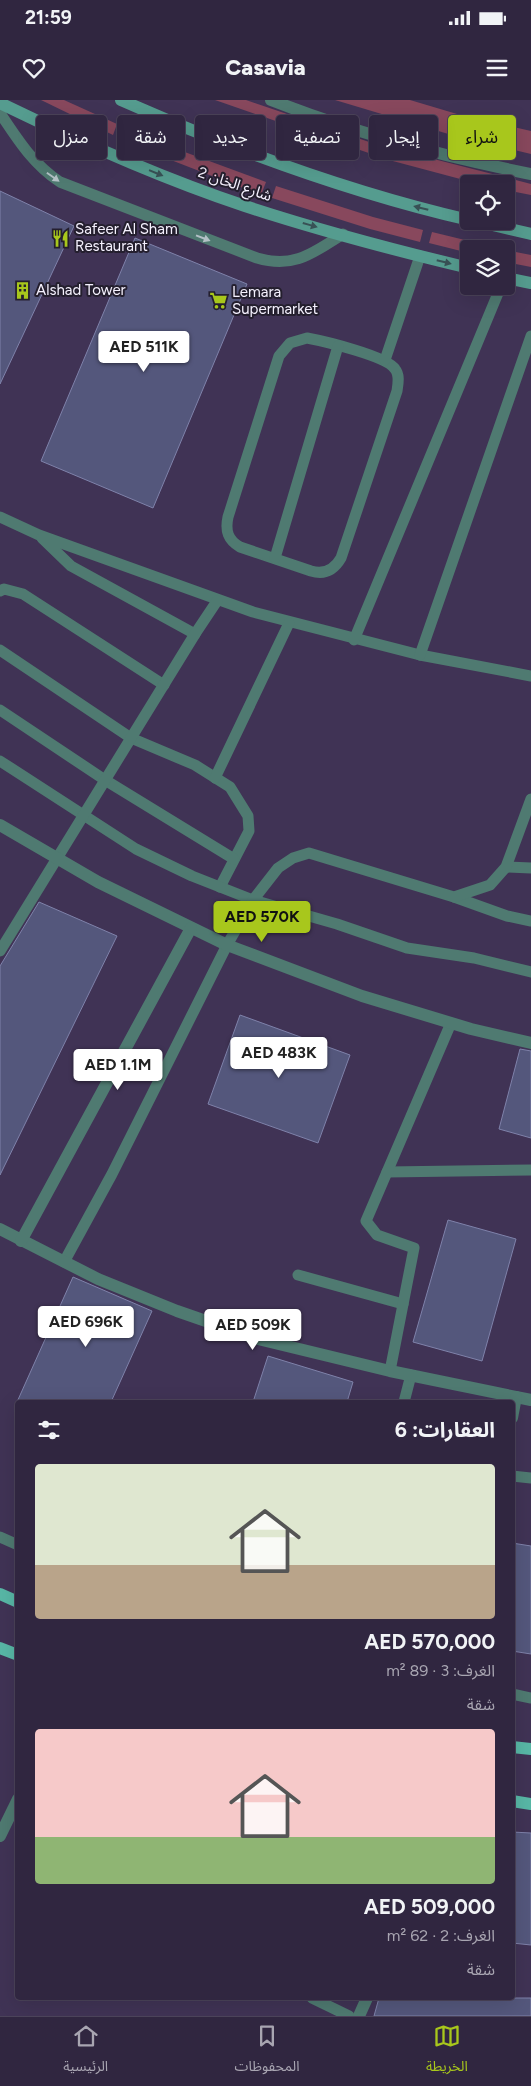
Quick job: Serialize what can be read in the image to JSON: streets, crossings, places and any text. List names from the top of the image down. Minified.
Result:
{"streets":{"main road":["شارع الخان 2"]},"places":{"restaurant":["Safeer Al Sham Restaurant"],"building":["Alshad Tower"],"supermarket":["Lemara Supermarket"]},"page":{"status":"21:59","header":"Casavia","chip":["شراء","إيجار","تصفية","جديد","شقة","منزل"],"price":["AED 511K","AED 570K","AED 483K","AED 1.1M","AED 696K","AED 509K"],"heading":"العقارات: 6","list":[{"name":"AED 570,000","note":"الغرف: 3 · 89 m² · شقة"},{"name":"AED 509,000","note":"الغرف: 2 · 62 m² · شقة"}],"tabs":["الخريطة","المحفوظات","الرئيسية"]}}
